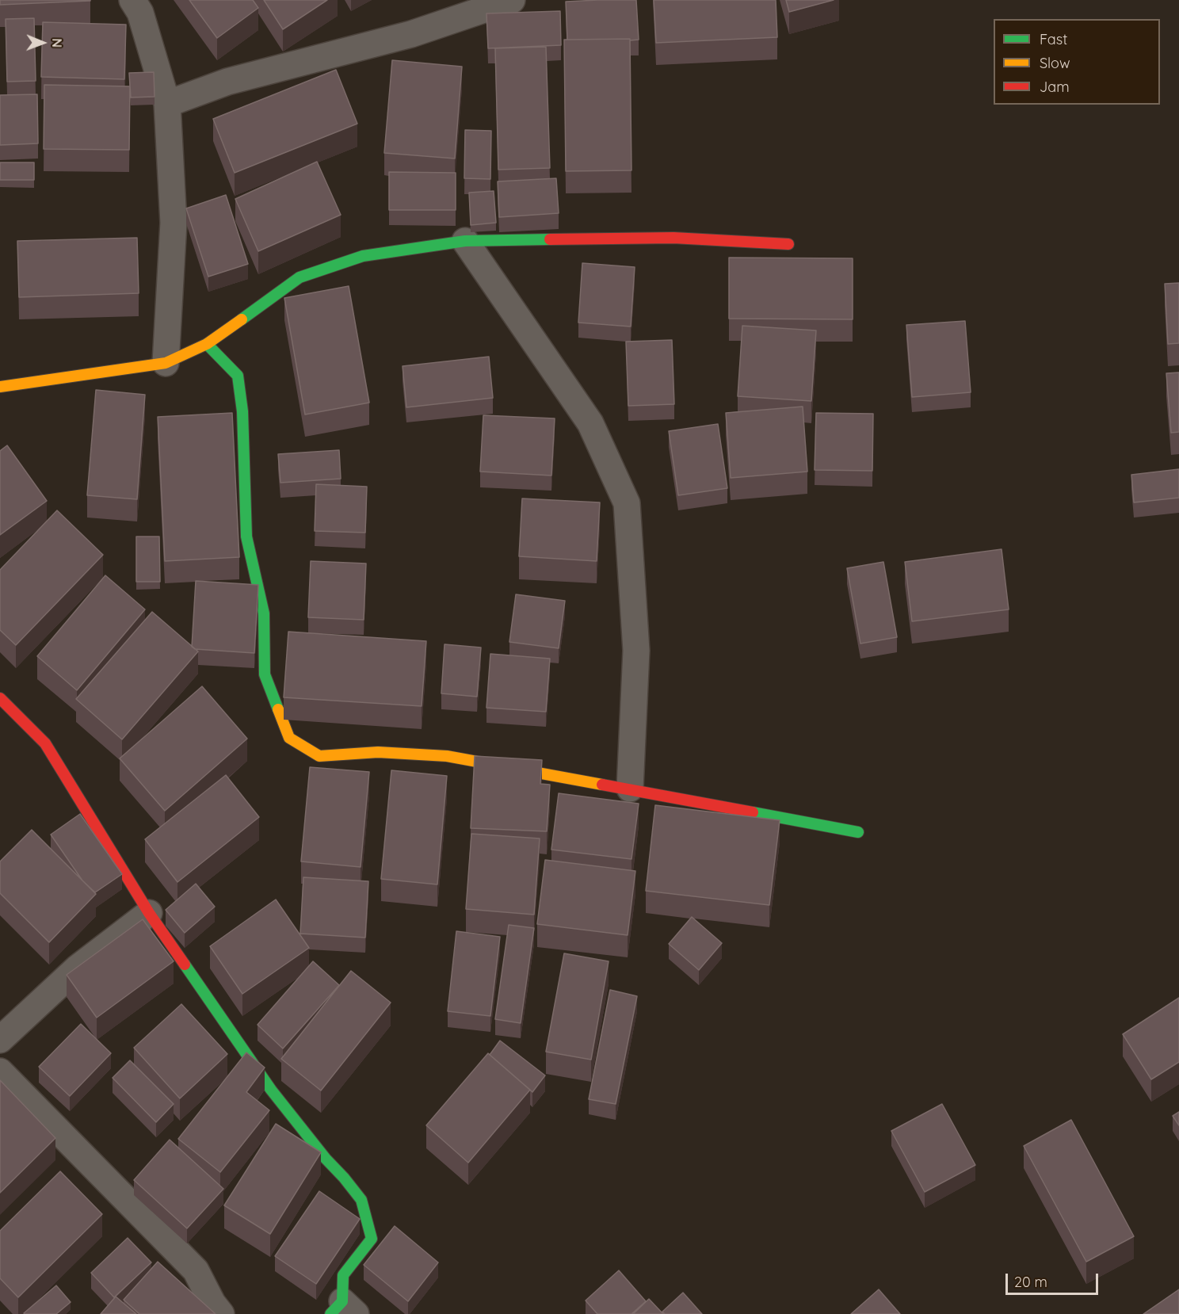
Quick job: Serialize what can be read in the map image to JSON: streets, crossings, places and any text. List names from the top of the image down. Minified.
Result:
{"legend":["Fast","Slow","Jam"],"scale_bar":"20 m","north":"right"}
